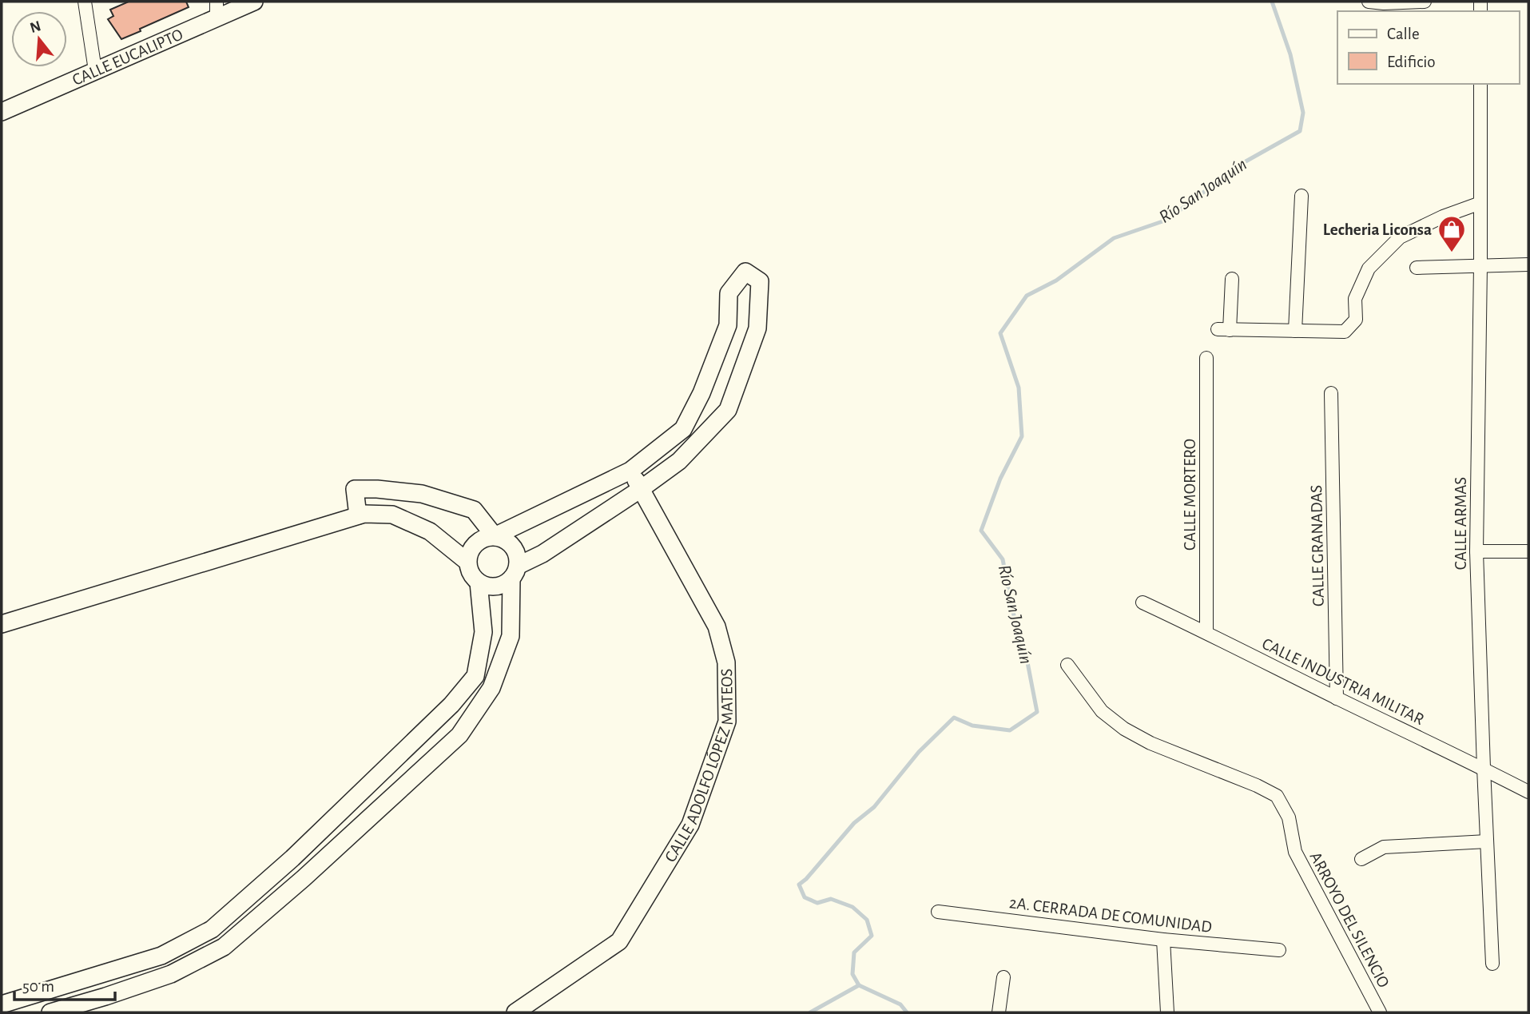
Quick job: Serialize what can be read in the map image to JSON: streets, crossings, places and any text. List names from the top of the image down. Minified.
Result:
{"streets":{"street":["CALLE EUCALIPTO","CALLE MORTERO","CALLE ARMAS","CALLE GRANADAS","CALLE INDUSTRIA MILITAR","CALLE ADOLFO LÓPEZ MATEOS","2A. CERRADA DE COMUNIDAD","ARROYO DEL SILENCIO"]},"crossings":[["CALLE MORTERO","CALLE INDUSTRIA MILITAR"],["CALLE ARMAS","CALLE INDUSTRIA MILITAR"],["CALLE GRANADAS","CALLE INDUSTRIA MILITAR"]],"water":["Río San Joaquín"],"places":{"shop":["Lecheria Liconsa"]},"legend":["Calle","Edificio"],"scale_bar":"50 m","north":"top"}
